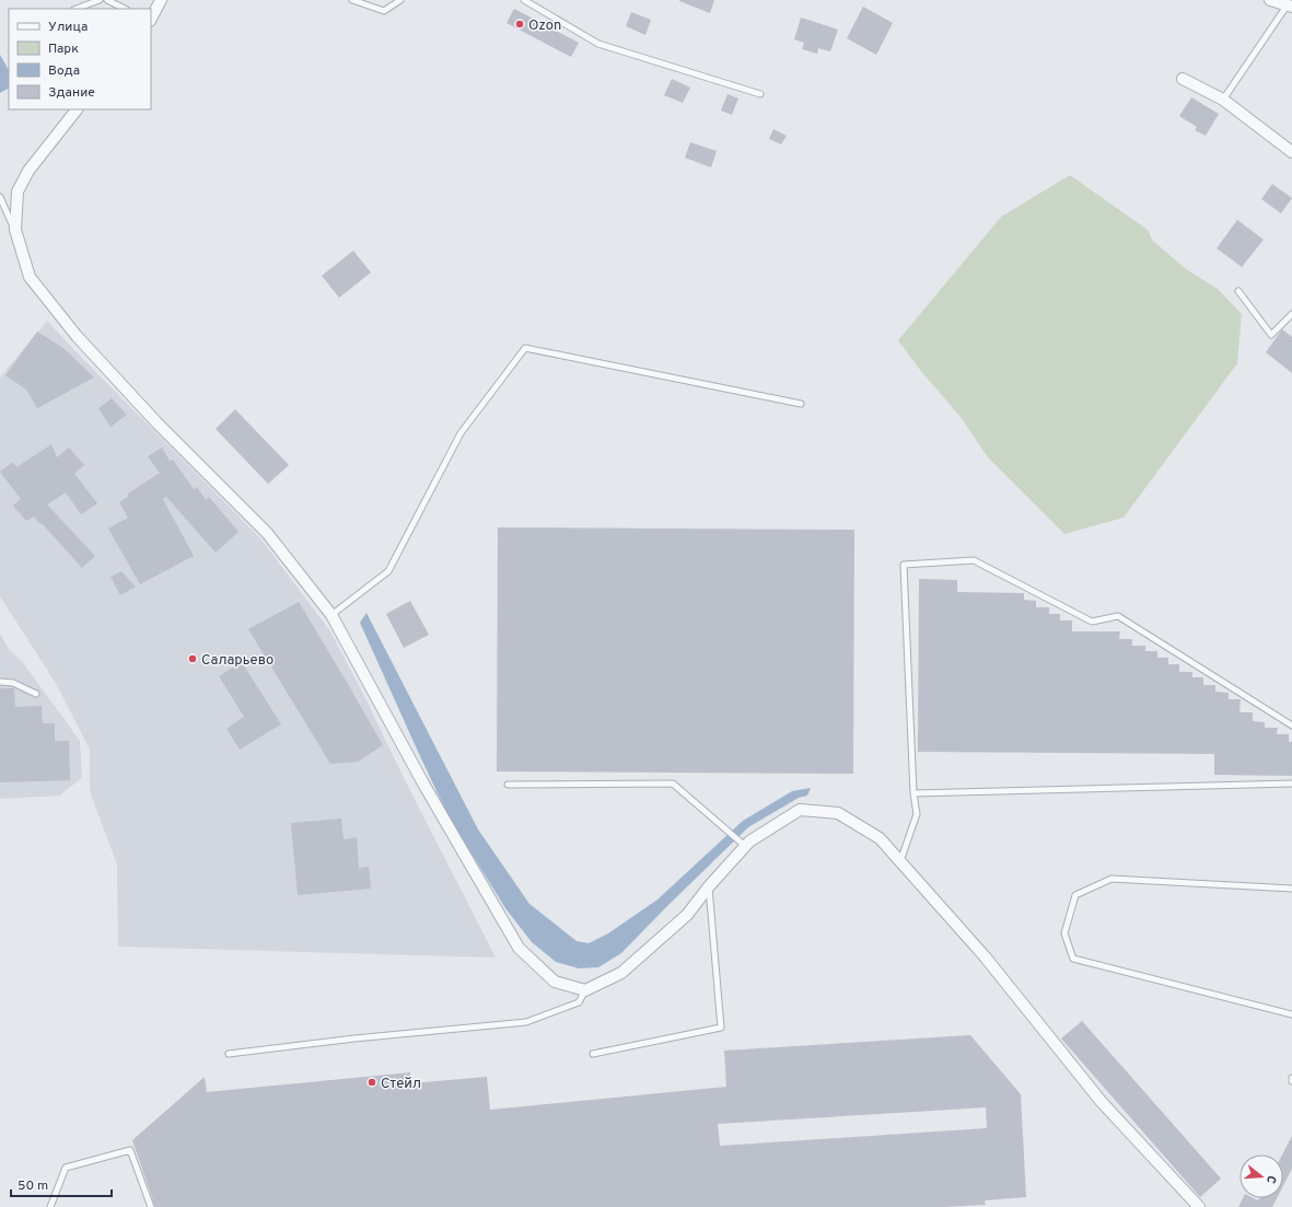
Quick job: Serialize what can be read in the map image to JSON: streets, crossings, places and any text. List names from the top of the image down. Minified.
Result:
{"places":["Ozon","Саларьево","Стейл"],"legend":["Улица","Парк","Вода","Здание"],"scale_bar":"50 m","north":"right"}
